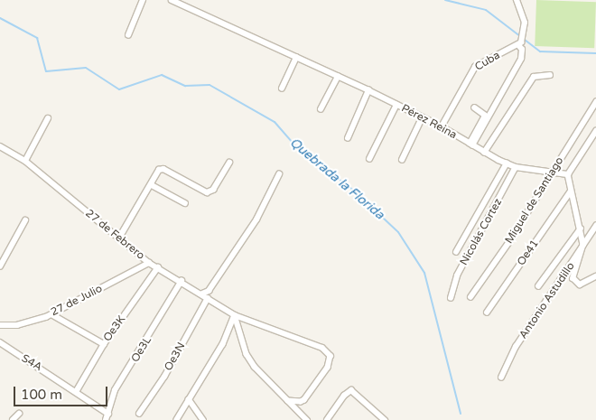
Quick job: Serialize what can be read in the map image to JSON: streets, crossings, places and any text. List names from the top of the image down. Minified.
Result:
{"streets":{"street":["Cuba","Pérez Reina","Miguel de Santiago","Nicolás Cortez","27 de Febrero","Oe41","27 de Julio","Antonio Astudillo","Oe3K","Oe3L","Oe3N","S4A"]},"crossings":[["Cuba","Pérez Reina"],["Pérez Reina","Miguel de Santiago"],["Pérez Reina","Nicolás Cortez"],["27 de Febrero","27 de Julio"],["27 de Febrero","Oe3K"],["27 de Febrero","Oe3L"],["27 de Febrero","Oe3N"],["Oe3K","S4A"],["Oe3L","S4A"]],"water":["Quebrada la Florida"],"scale_bar":"100 m"}
